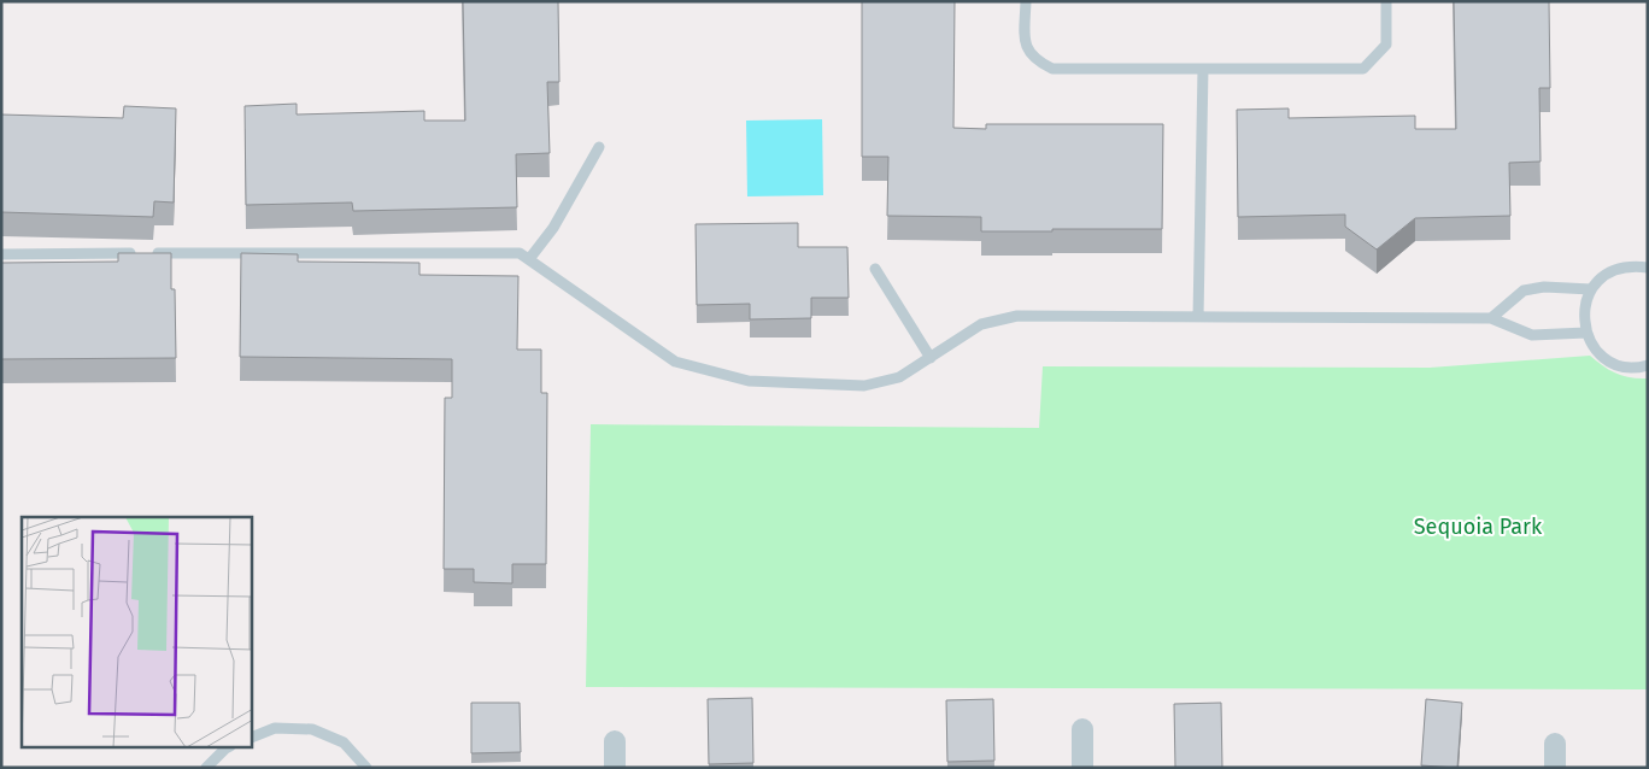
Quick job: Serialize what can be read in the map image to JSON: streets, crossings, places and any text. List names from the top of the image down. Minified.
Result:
{"parks":["Sequoia Park"]}
